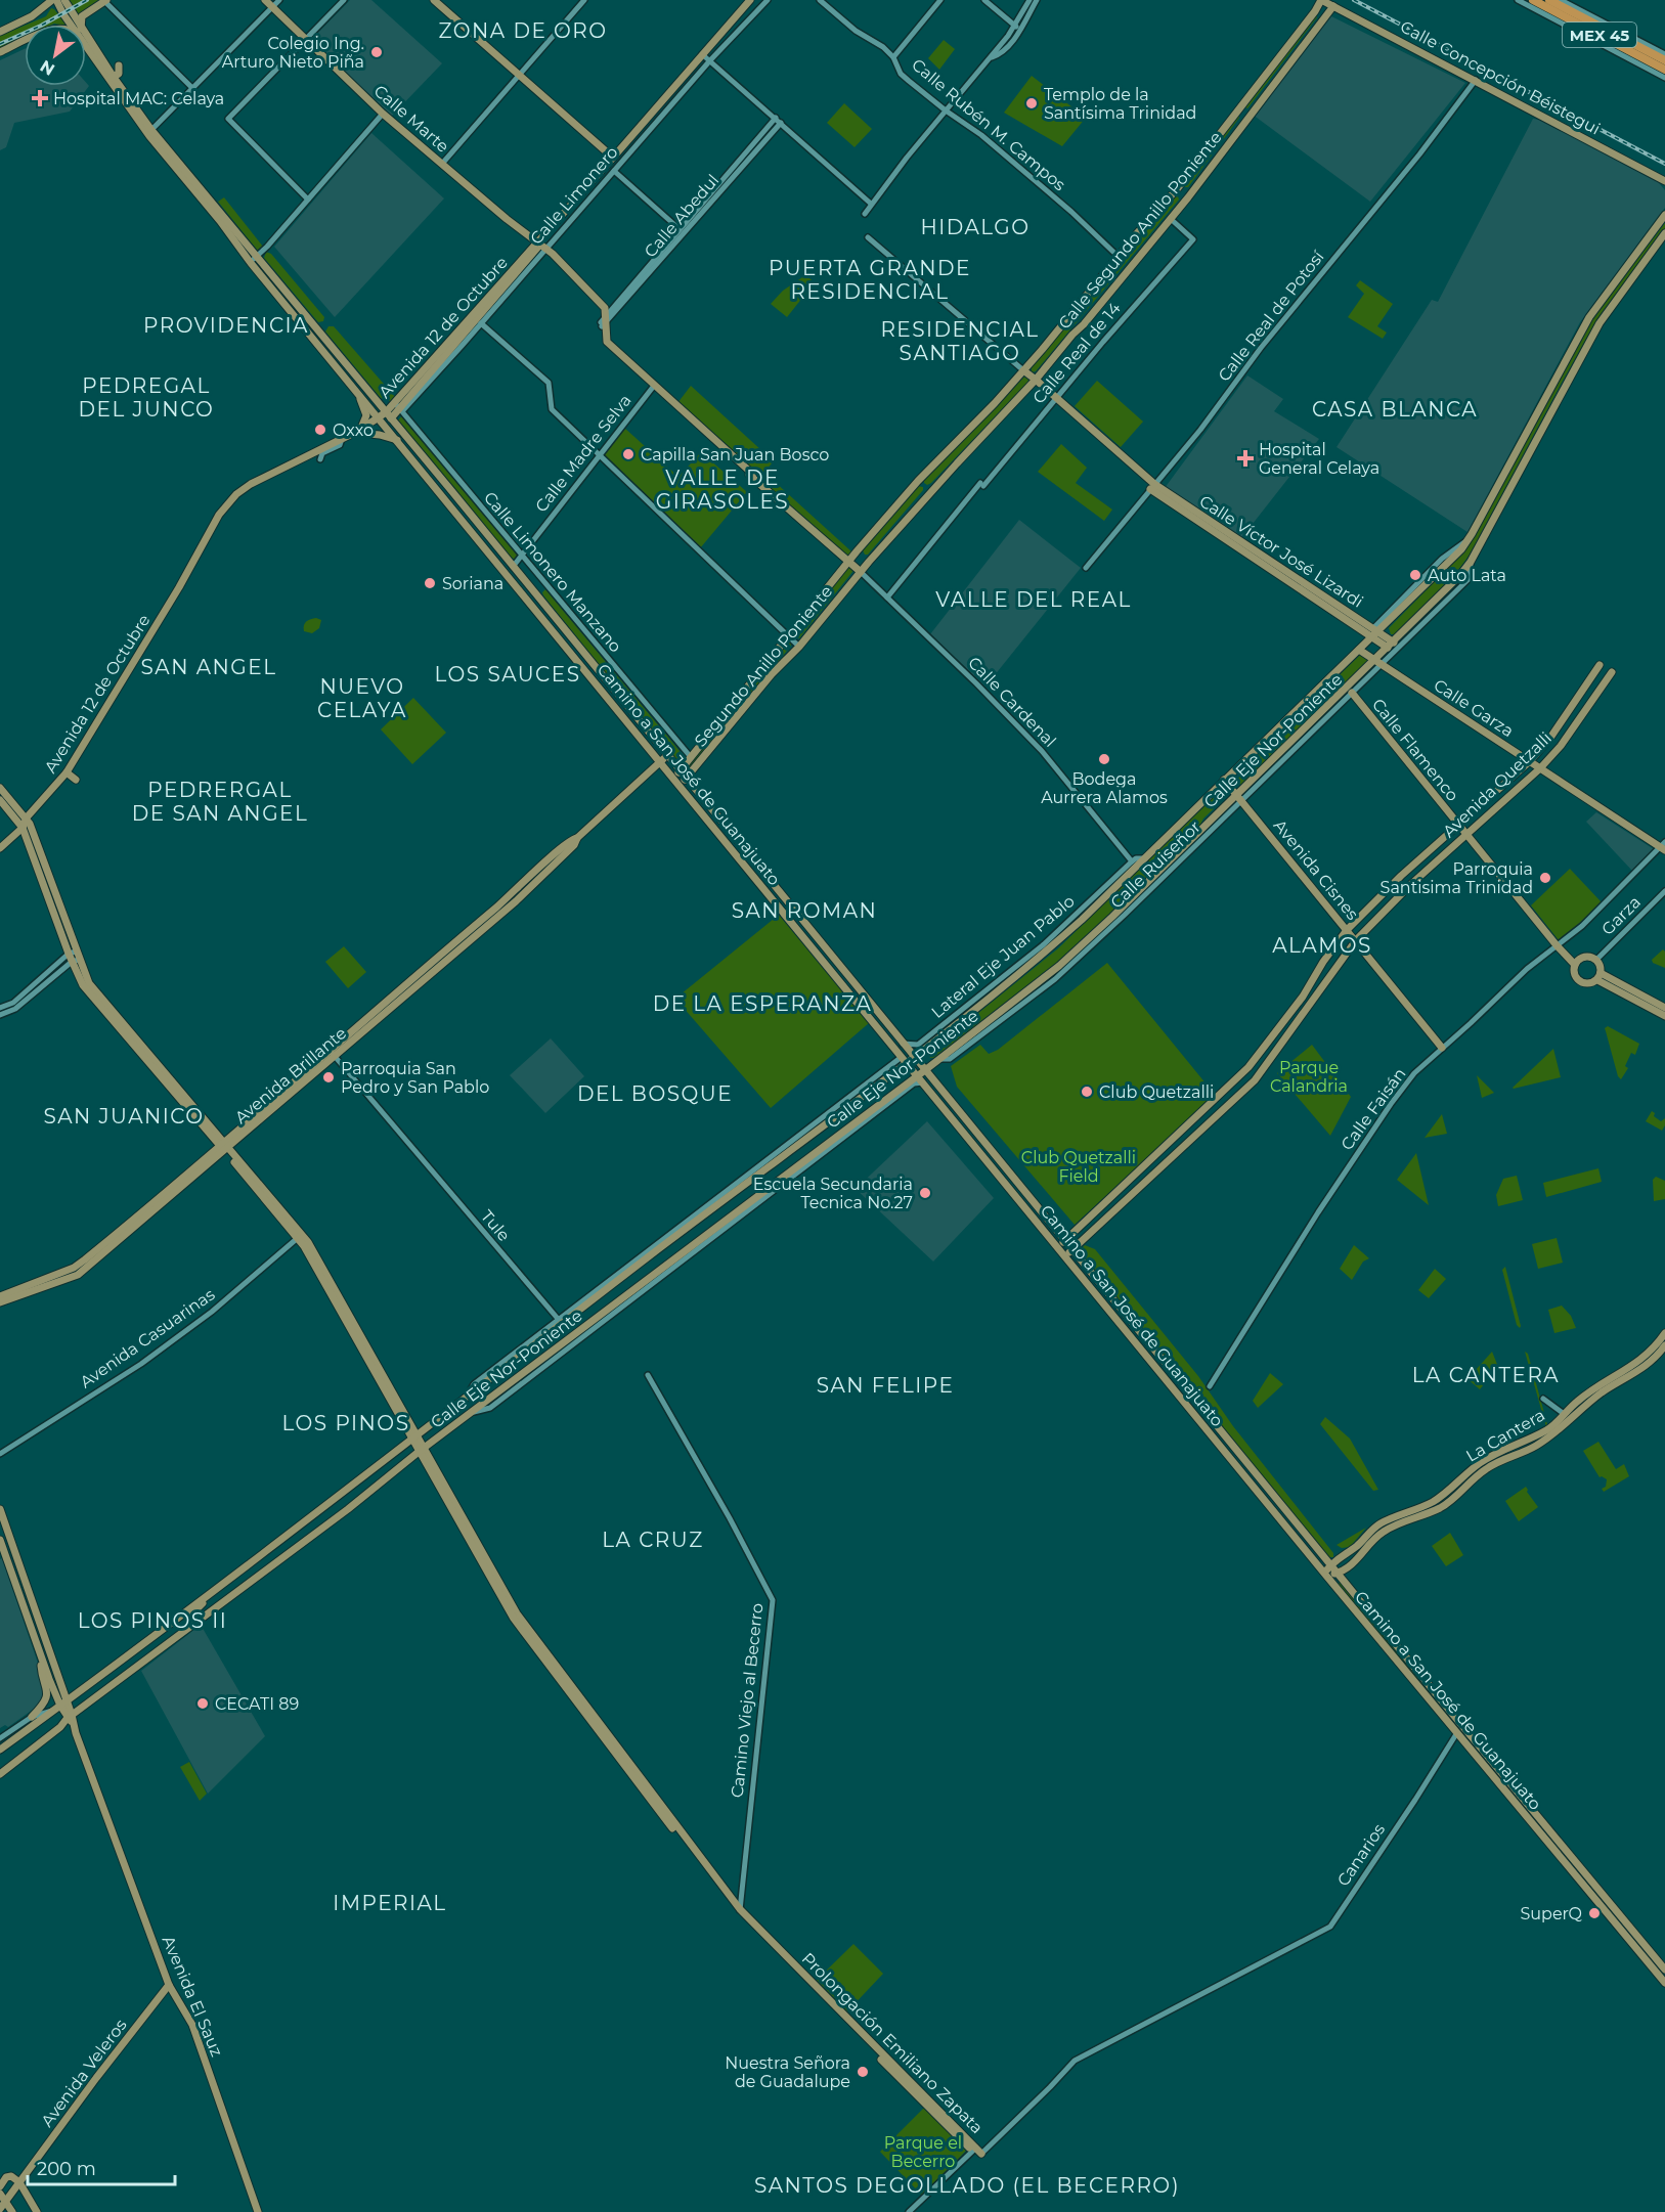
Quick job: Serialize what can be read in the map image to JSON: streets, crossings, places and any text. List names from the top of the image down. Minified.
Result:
{"streets":{"highway":["MEX 45"],"main road":["Calle Concepción Béistegui","Calle Marte","Calle Segundo Anillo Poniente","Avenida 12 de Octubre","Calle Víctor José Lizardi","Segundo Anillo Poniente","Calle Garza","Calle Eje Nor-Poniente","Calle Flamenco","Camino a San José de Guanajuato","Avenida Quetzalli","Avenida Cisnes","Avenida Brillante","La Cantera","Avenida El Sauz","Prolongación Emiliano Zapata","Avenida Veleros"],"street":["Calle Rubén M. Campos","Calle Limonero","Calle Abedul","Calle Real de Potosí","Calle Real de 14","Calle Madre Selva","Calle Limonero Manzano","Calle Cardenal","Garza","Lateral Eje Juan Pablo","Calle Faisán","Tule","Avenida Casuarinas","Camino Viejo al Becerro","Canarios"]},"crossings":[["Calle Concepción Béistegui","Calle Segundo Anillo Poniente"],["Calle Concepción Béistegui","Calle Real de Potosí"],["Calle Marte","Calle Limonero"],["Calle Marte","Calle Abedul"],["Calle Marte","Calle Segundo Anillo Poniente"],["Calle Marte","Avenida 12 de Octubre"],["Calle Marte","Calle Madre Selva"],["Calle Marte","Segundo Anillo Poniente"],["Calle Marte","Calle Cardenal"],["Calle Rubén M. Campos","Calle Segundo Anillo Poniente"],["Calle Limonero","Avenida 12 de Octubre"],["Calle Limonero","Calle Limonero Manzano"],["Calle Segundo Anillo Poniente","Calle Real de 14"],["Calle Segundo Anillo Poniente","Calle Víctor José Lizardi"],["Calle Segundo Anillo Poniente","Segundo Anillo Poniente"],["Calle Segundo Anillo Poniente","Calle Cardenal"],["Calle Real de Potosí","Calle Víctor José Lizardi"],["Avenida 12 de Octubre","Calle Limonero Manzano"],["Avenida 12 de Octubre","Camino a San José de Guanajuato"],["Calle Real de 14","Calle Víctor José Lizardi"],["Calle Real de 14","Calle Cardenal"],["Calle Madre Selva","Calle Limonero Manzano"],["Calle Madre Selva","Camino a San José de Guanajuato"],["Calle Víctor José Lizardi","Calle Eje Nor-Poniente"],["Calle Limonero Manzano","Segundo Anillo Poniente"],["Segundo Anillo Poniente","Calle Cardenal"],["Segundo Anillo Poniente","Camino a San José de Guanajuato"],["Calle Cardenal","Lateral Eje Juan Pablo"],["Calle Garza","Calle Eje Nor-Poniente"],["Calle Garza","Avenida Quetzalli"],["Calle Garza","Calle Faisán"],["Calle Eje Nor-Poniente","Camino a San José de Guanajuato"],["Calle Eje Nor-Poniente","Avenida Cisnes"],["Calle Eje Nor-Poniente","Tule"],["Calle Eje Nor-Poniente","Avenida El Sauz"],["Calle Eje Nor-Poniente","Prolongación Emiliano Zapata"],["Calle Flamenco","Avenida Quetzalli"],["Calle Flamenco","Garza"],["Calle Flamenco","Calle Faisán"],["Camino a San José de Guanajuato","Avenida Quetzalli"],["Camino a San José de Guanajuato","Lateral Eje Juan Pablo"],["Camino a San José de Guanajuato","Avenida Brillante"],["Camino a San José de Guanajuato","La Cantera"],["Camino a San José de Guanajuato","Canarios"],["Avenida Quetzalli","Avenida Cisnes"],["Avenida Cisnes","Calle Faisán"],["Avenida Brillante","Tule"],["Camino Viejo al Becerro","Prolongación Emiliano Zapata"],["Canarios","Prolongación Emiliano Zapata"],["Avenida El Sauz","Avenida Veleros"]],"districts":["ZONA DE ORO","HIDALGO","PUERTA GRANDE RESIDENCIAL","PROVIDENCIA","RESIDENCIAL SANTIAGO","PEDREGAL DEL JUNCO","CASA BLANCA","VALLE DE GIRASOLES","VALLE DEL REAL","SAN ANGEL","LOS SAUCES","NUEVO CELAYA","PEDRERGAL DE SAN ANGEL","SAN ROMAN","ALAMOS","DE LA ESPERANZA","DEL BOSQUE","SAN JUANICO","LA CANTERA","SAN FELIPE","LOS PINOS","LA CRUZ","LOS PINOS II","IMPERIAL","SANTOS DEGOLLADO (EL BECERRO)"],"parks":["Parque Calandria","Club Quetzalli Field","Parque el Becerro"],"places":{"other":["Colegio Ing. Arturo Nieto Piña","Templo de la Santísima Trinidad","Oxxo","Capilla San Juan Bosco","Auto Lata","Soriana","Bodega Aurrera Alamos","Parroquia Santisima Trinidad","Parroquia San Pedro y San Pablo","Club Quetzalli","Escuela Secundaria Tecnica No.27","CECATI 89","SuperQ","Nuestra Señora de Guadalupe"],"health":["Hospital MAC: Celaya","Hospital General Celaya"]},"scale_bar":"200 m","north":"bottom left"}
